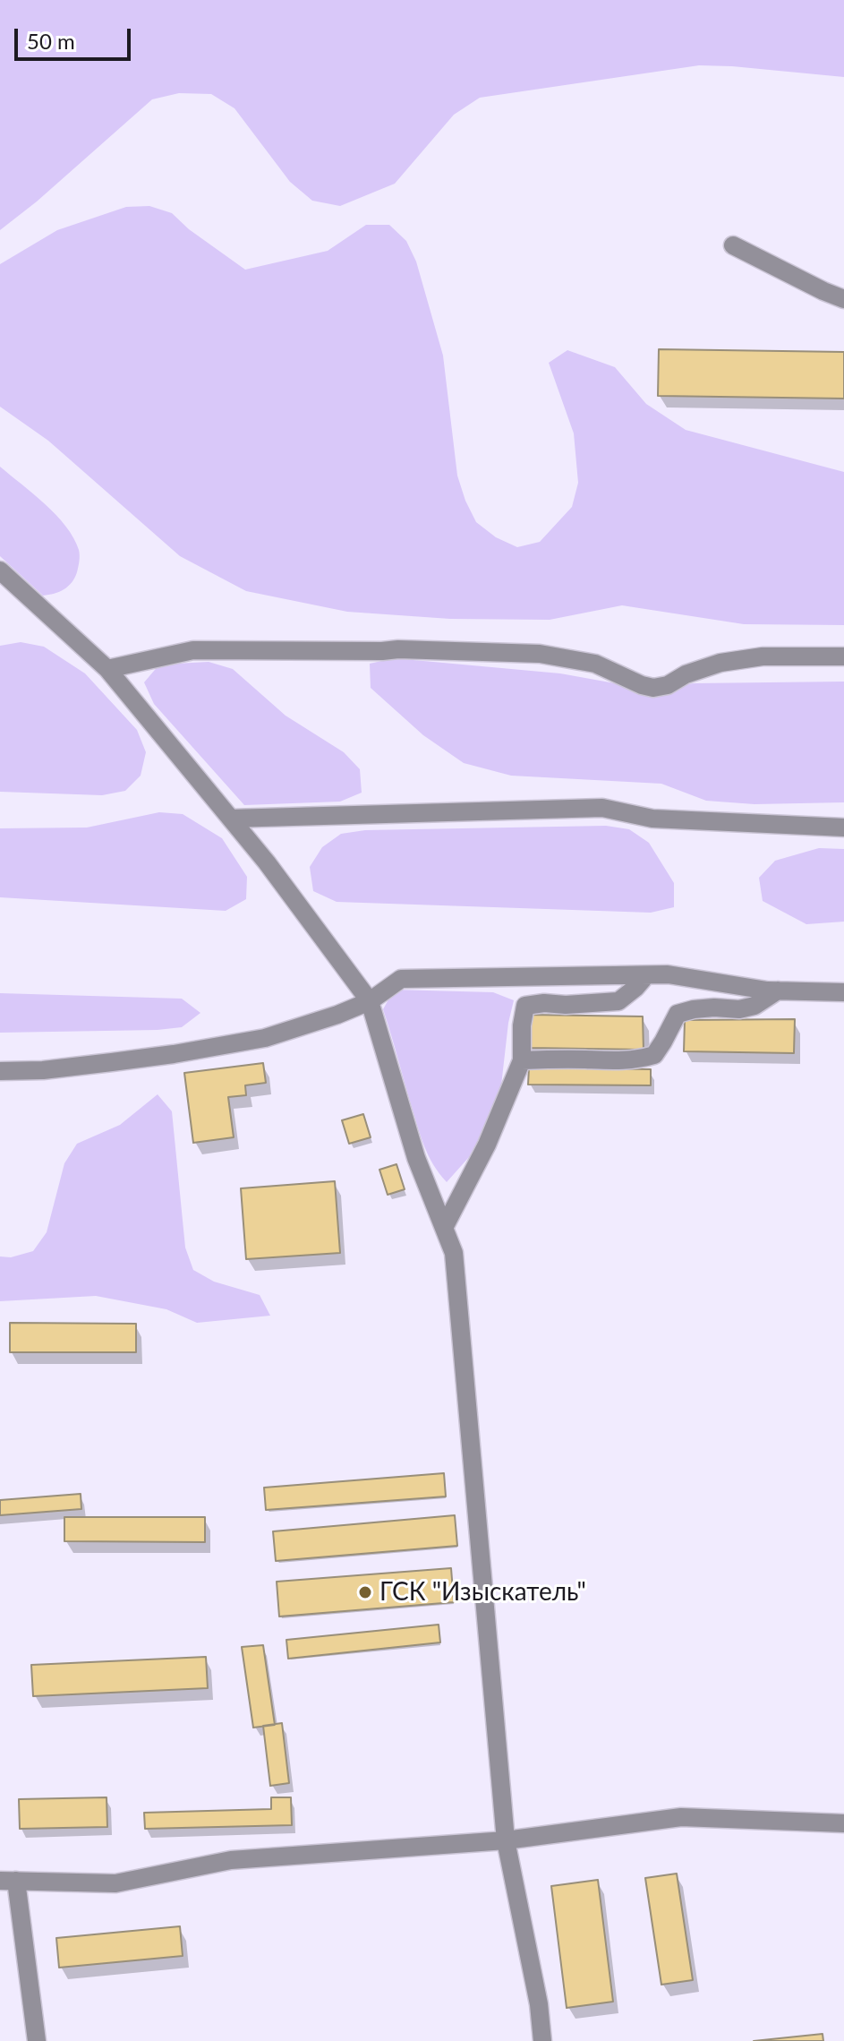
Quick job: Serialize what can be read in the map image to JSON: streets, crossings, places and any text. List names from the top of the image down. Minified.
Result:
{"places":["ГСК \"Изыскатель\""],"scale_bar":"50 m"}
